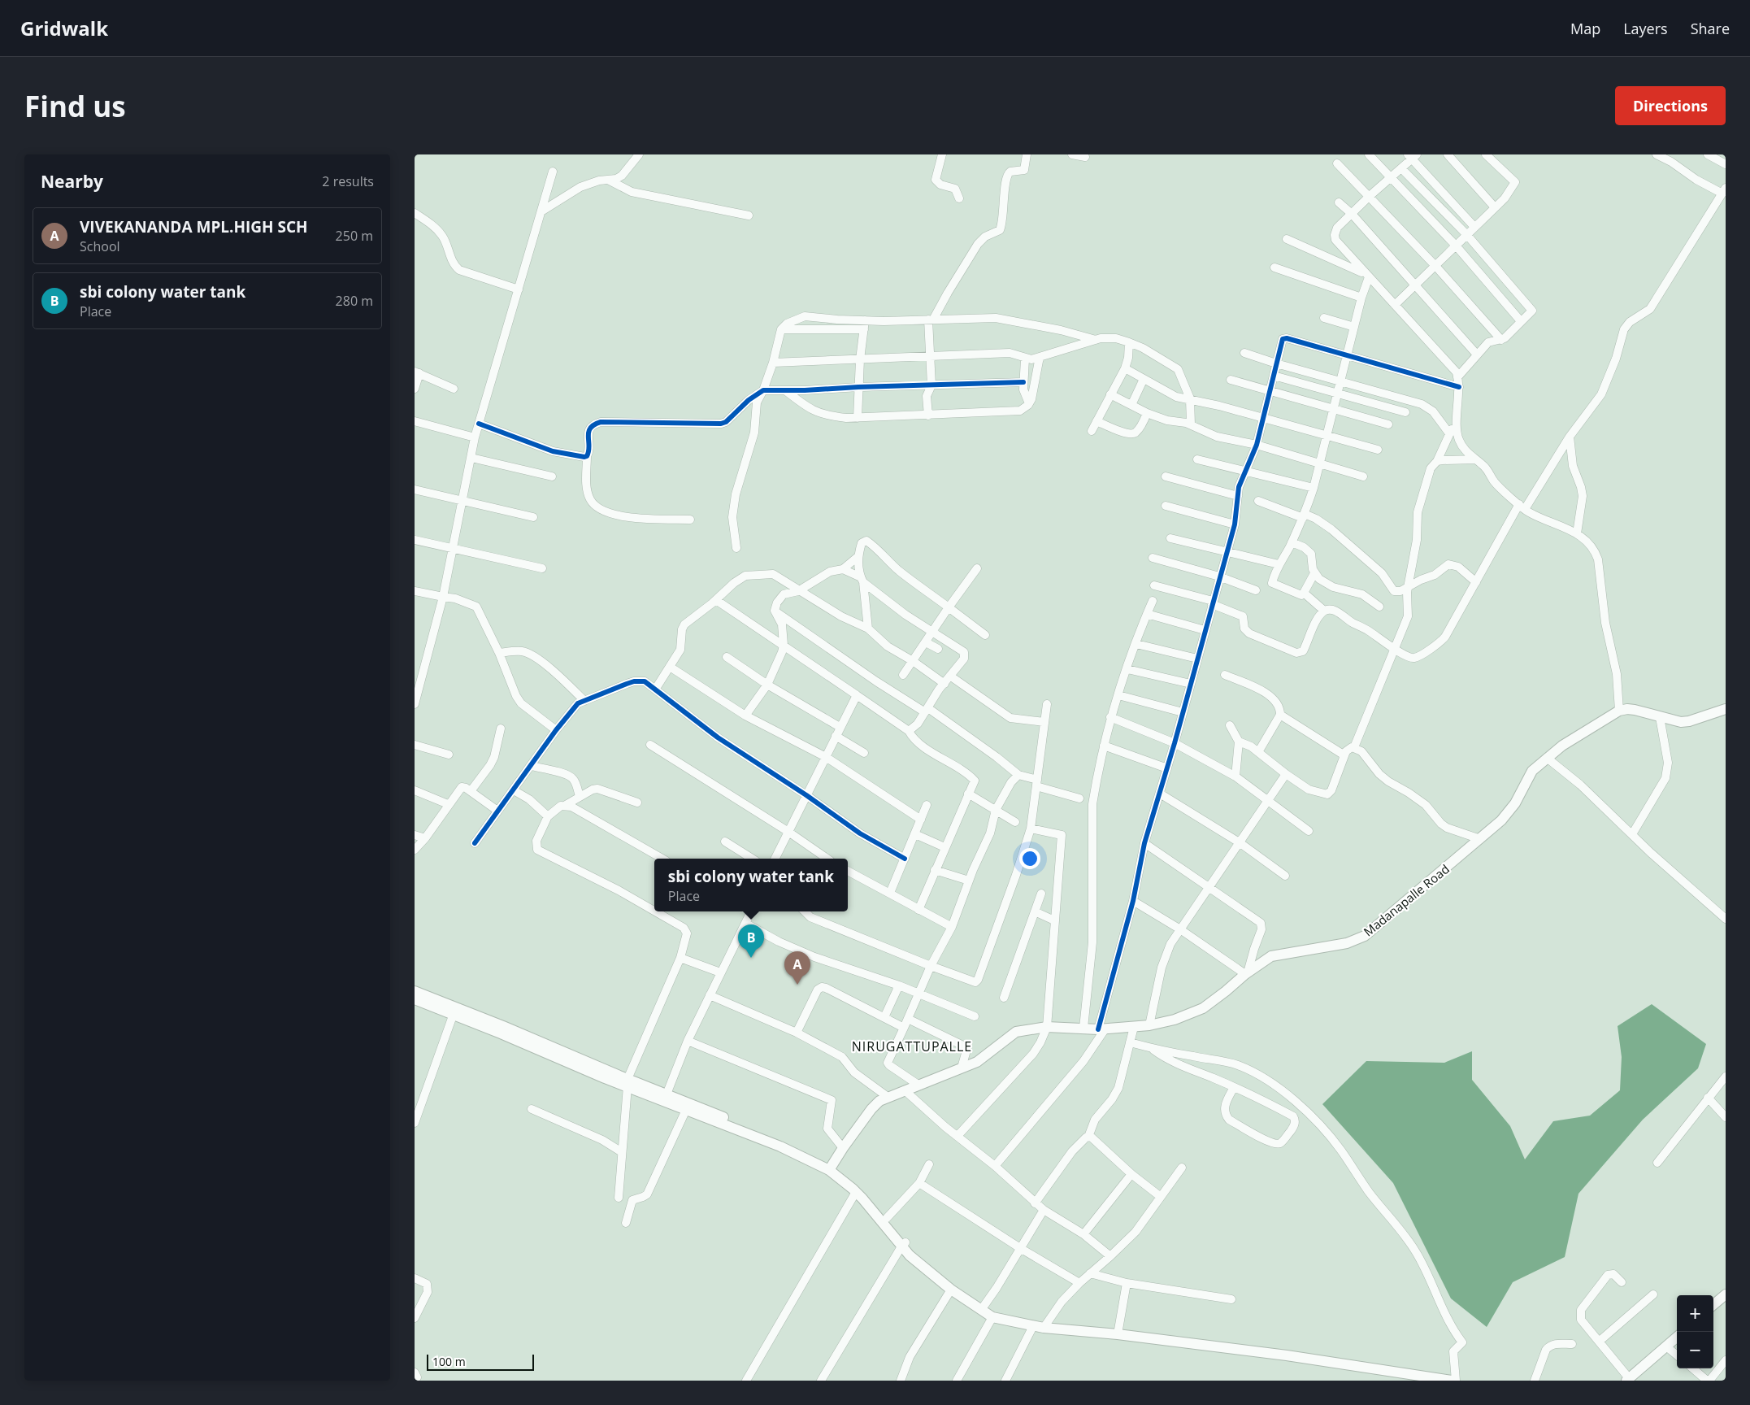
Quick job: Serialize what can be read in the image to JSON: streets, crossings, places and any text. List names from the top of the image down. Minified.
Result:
{"streets":{"main road":["Madanapalle Road"]},"districts":["NIRUGATTUPALLE"],"scale_bar":"100 m","page":{"header":"Gridwalk","nav":["Map","Layers","Share"],"buttons":"Directions","title":"Find us","heading":["Nearby","2 results"],"list":[{"mark":"A","name":"VIVEKANANDA MPL.HIGH SCH","note":"School","value":"250 m"},{"mark":"B","name":"sbi colony water tank","note":"Place","value":"280 m"}],"popup":["sbi colony water tank","Place"],"pins":["B","A"],"map_buttons":["+","−"],"scale":"100 m"}}
